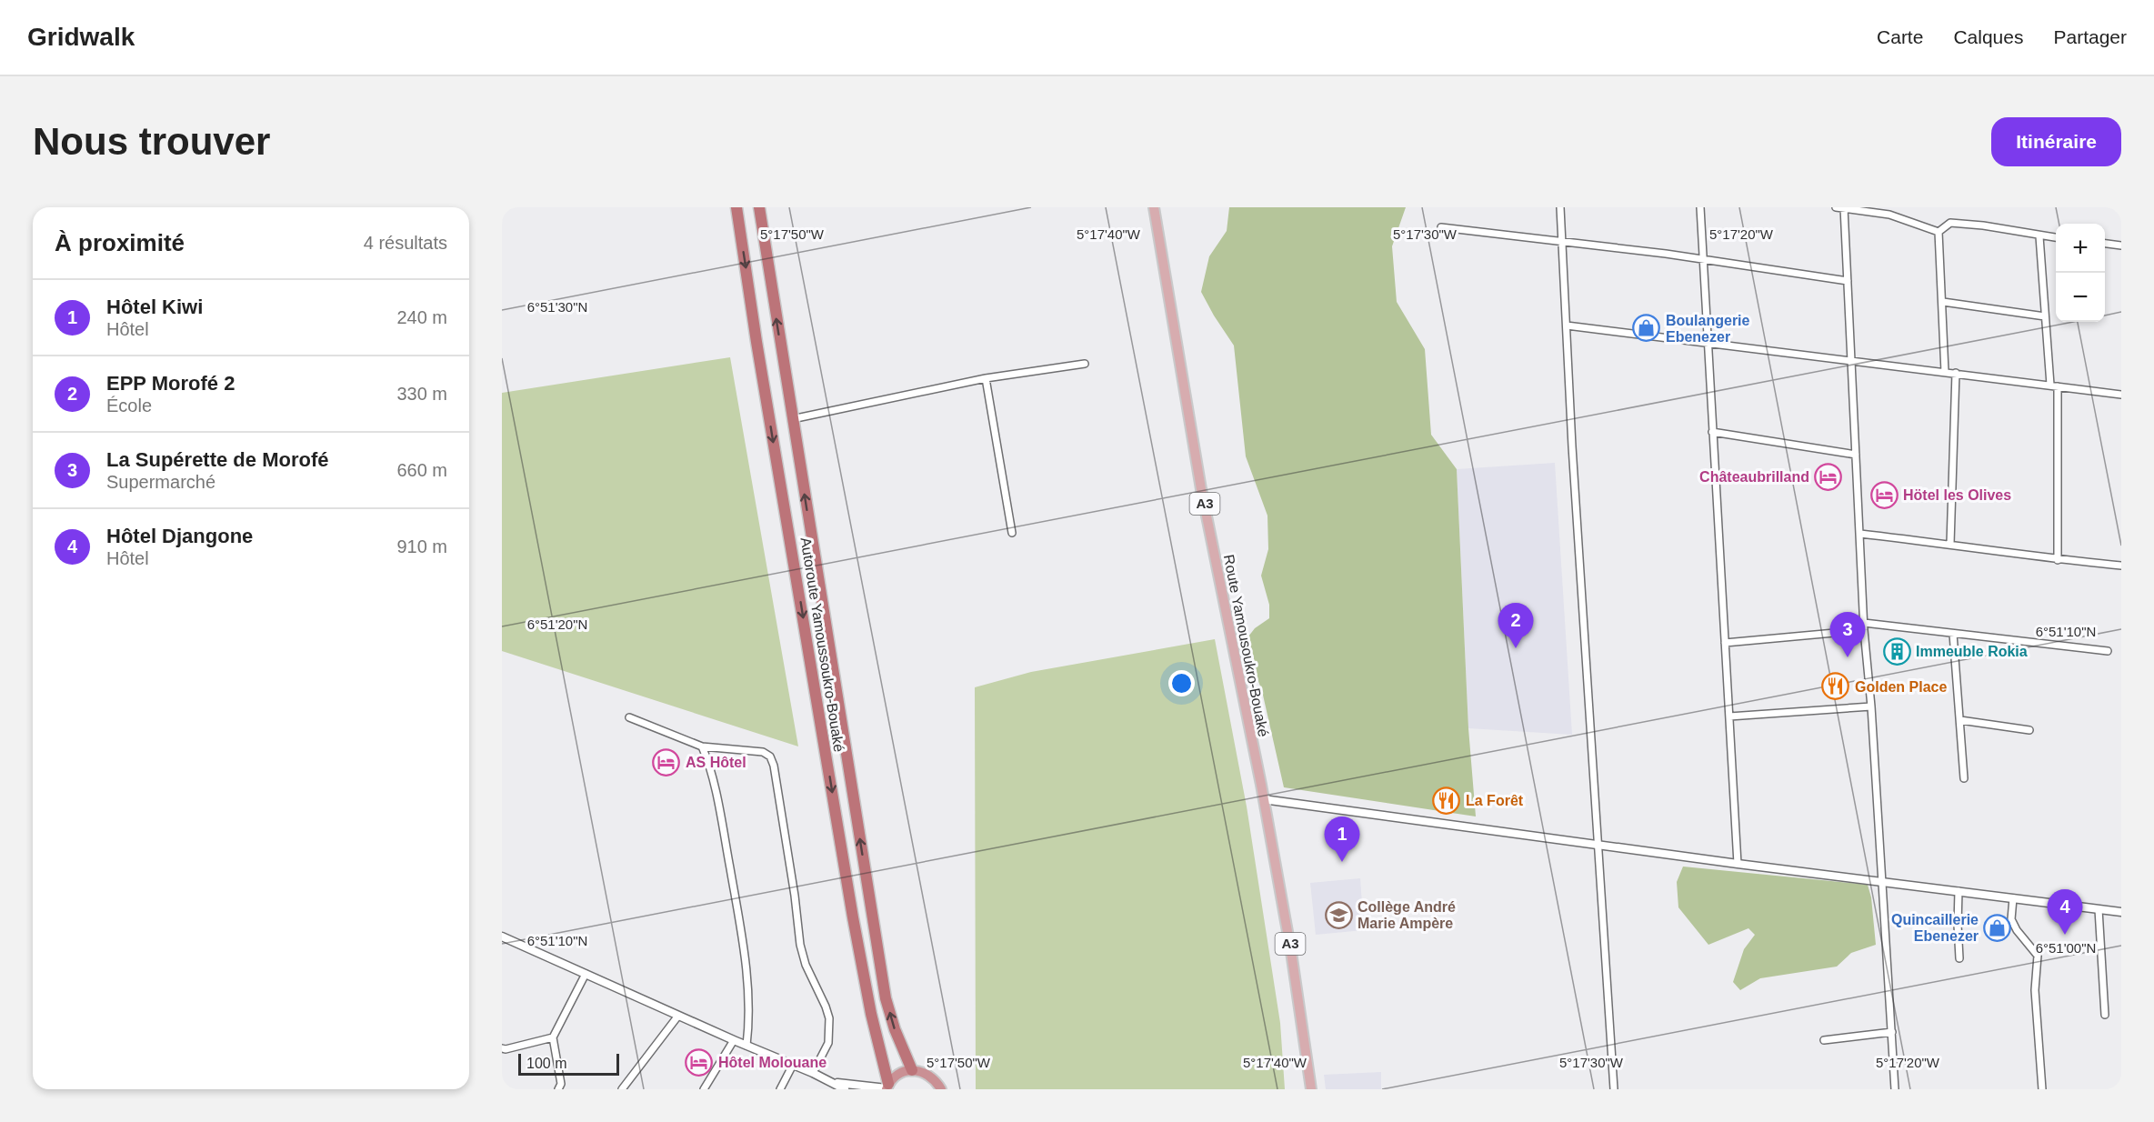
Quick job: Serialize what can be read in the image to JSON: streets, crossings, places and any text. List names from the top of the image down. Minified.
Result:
{"streets":{"highway":["Autoroute Yamoussoukro-Bouaké"],"main road":["A3","Route Yamousoukro-Bouaké"]},"places":{"shop":["Boulangerie Ebenezer","Quincaillerie Ebenezer"],"hotel":["Châteaubrilland","Hötel les Olives","AS Hôtel","Hôtel Molouane"],"building":["Immeuble Rokia"],"restaurant":["Golden Place","La Forêt"],"school or university":["Collège André Marie Ampère"]},"scale_bar":"100 m","page":{"header":"Gridwalk","nav":["Carte","Calques","Partager"],"buttons":"Itinéraire","title":"Nous trouver","heading":["À proximité","4 résultats"],"map_buttons":["+","−"],"list":[{"mark":"1","name":"Hôtel Kiwi","note":"Hôtel","value":"240 m"},{"mark":"2","name":"EPP Morofé 2","note":"École","value":"330 m"},{"mark":"3","name":"La Supérette de Morofé","note":"Supermarché","value":"660 m"},{"mark":"4","name":"Hôtel Djangone","note":"Hôtel","value":"910 m"}],"pins":["2","3","1","4"],"scale":"100 m"},"coordinates":["5°17'50\"W","5°17'40\"W","5°17'30\"W","5°17'20\"W","6°51'30\"N","6°51'20\"N","6°51'10\"N","6°51'00\"N"]}
